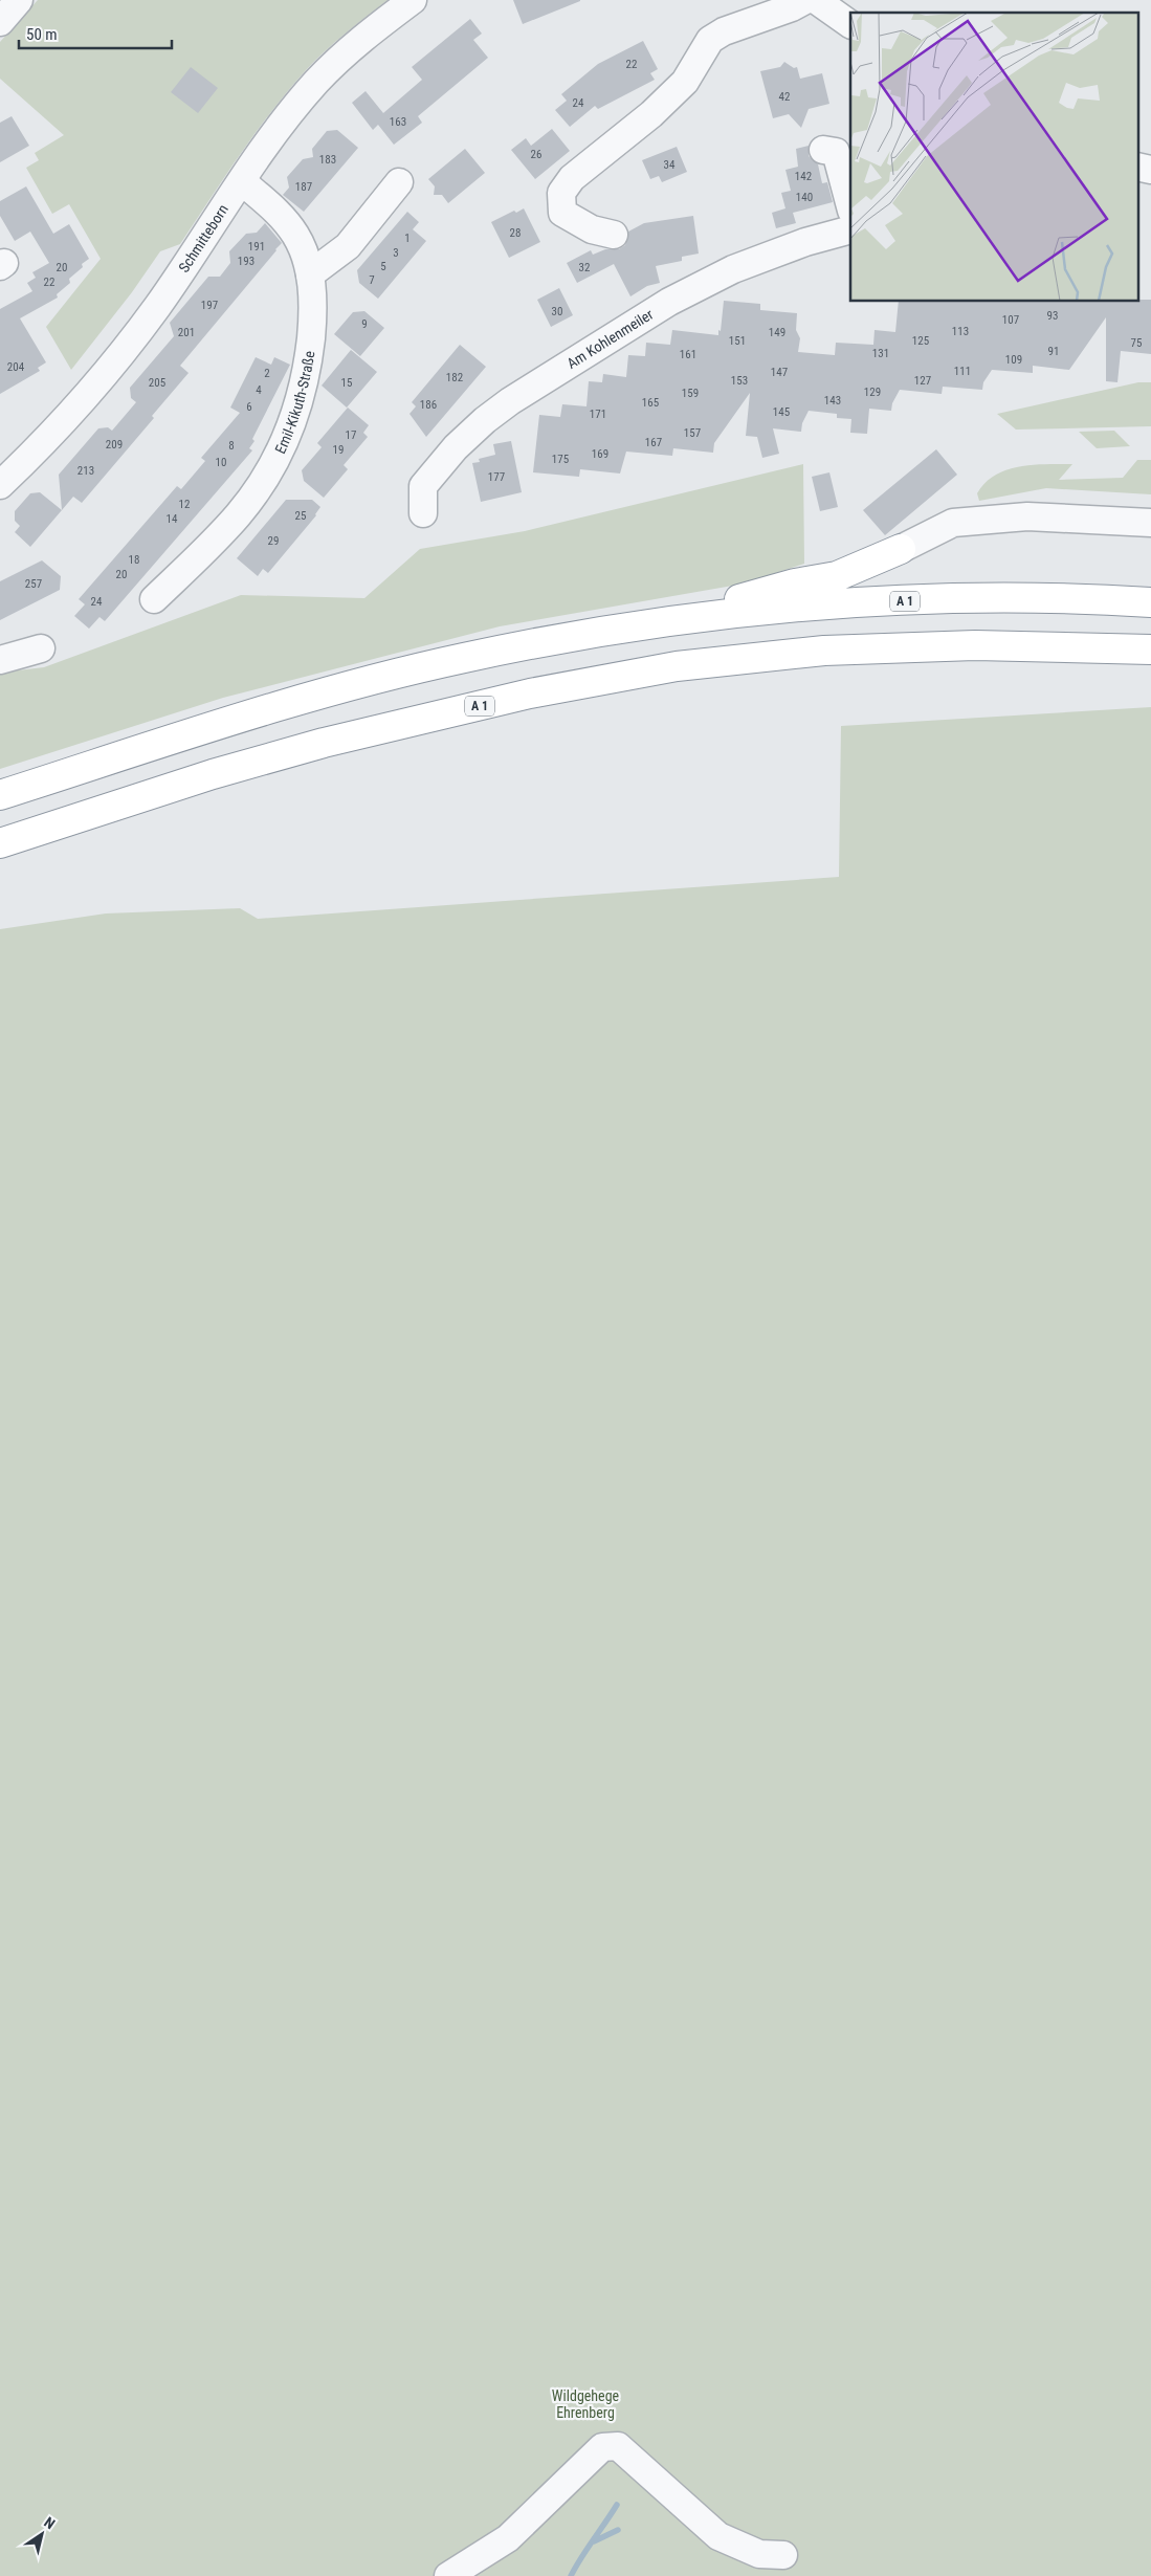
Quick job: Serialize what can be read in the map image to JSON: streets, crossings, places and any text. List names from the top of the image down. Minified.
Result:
{"streets":{"highway":["A 1"],"street":["Schmitteborn","Am Kohlenmeiler","Emil-Kikuth-Straße"]},"crossings":[["Schmitteborn","Emil-Kikuth-Straße"]],"parks":["Wildgehege Ehrenberg"],"house_numbers":["22","42","24","163","26","183","34","142","187","140","28","1","191","3","193","5","20","32","7","22","197","30","93","107","9","113","201","149","151","125","75","91","131","161","109","204","111","147","2","182","153","127","205","15","4","129","159","143","165","186","6","145","171","157","17","167","209","8","19","169","175","10","213","177","12","25","14","29","18","20","257","24"],"scale_bar":"50 m","north":"top right"}
